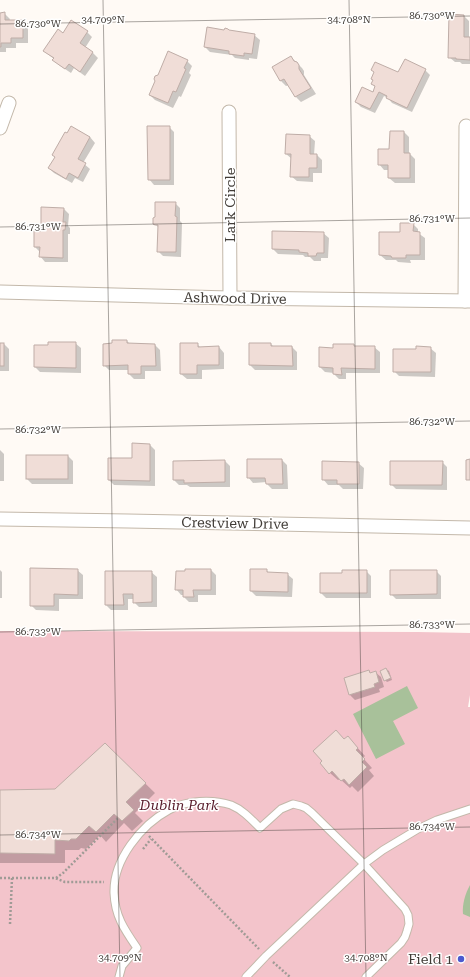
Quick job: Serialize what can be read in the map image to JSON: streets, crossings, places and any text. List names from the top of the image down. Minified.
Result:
{"streets":{"street":["Lark Circle","Ashwood Drive","Crestview Drive"]},"crossings":[["Lark Circle","Ashwood Drive"]],"parks":["Dublin Park"],"places":["Field 1"],"coordinates":["86.730°W","34.709°N","34.708°N","86.731°W","86.732°W","86.733°W","86.734°W"]}
